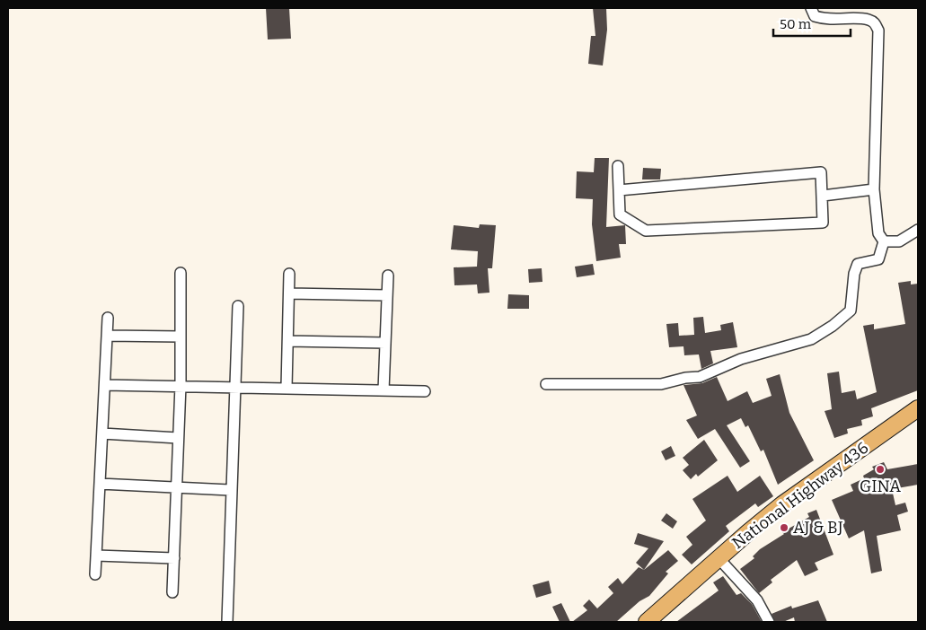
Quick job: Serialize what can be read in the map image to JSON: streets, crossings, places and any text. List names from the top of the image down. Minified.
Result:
{"streets":{"main road":["National Highway 436"]},"places":["GINA","AJ & BJ"],"scale_bar":"50 m"}
